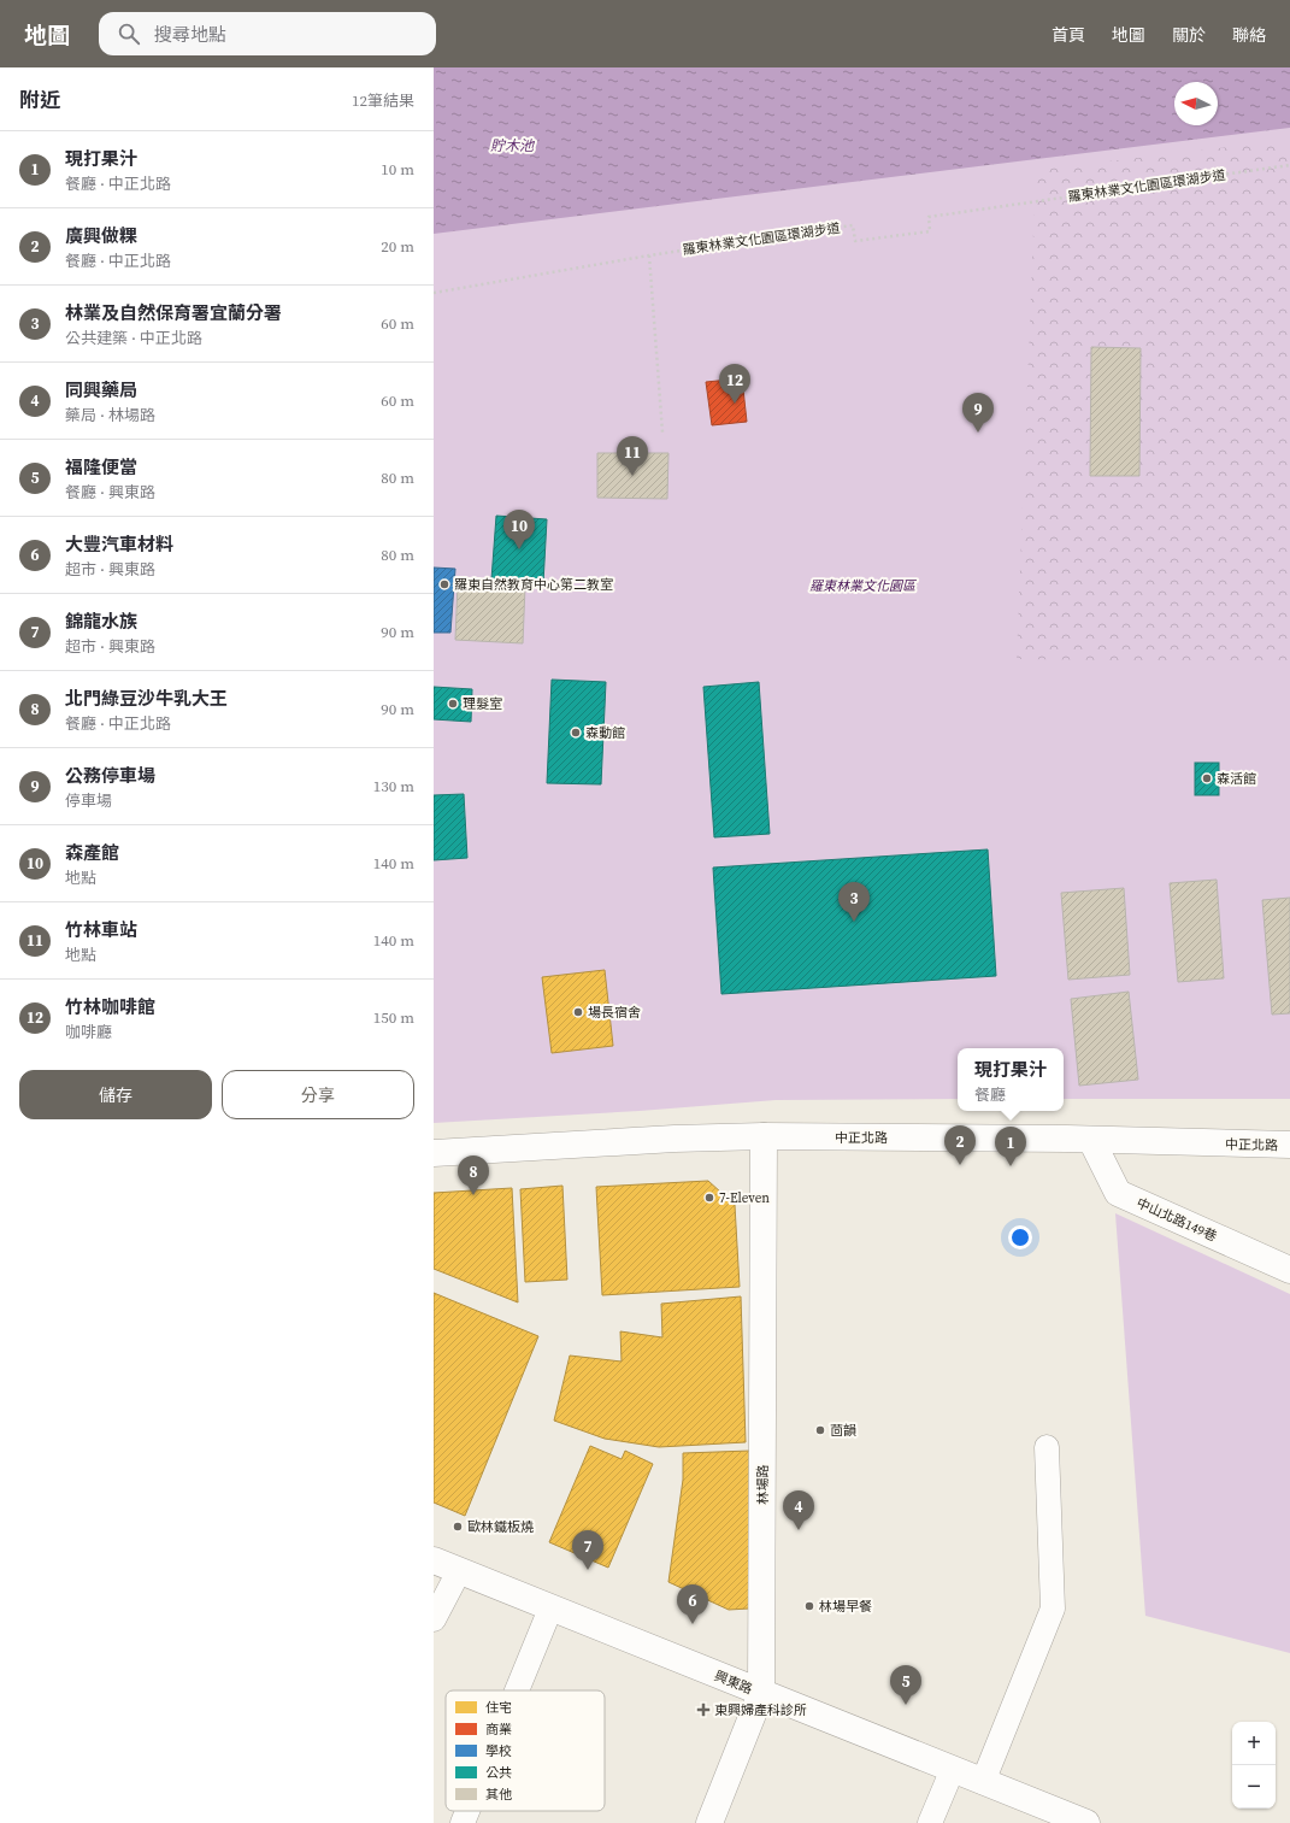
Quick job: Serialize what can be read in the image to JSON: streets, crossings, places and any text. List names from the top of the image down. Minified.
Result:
{"streets":{"street":["中正北路","中山北路149巷","林場路","興東路"],"path":["羅東林業文化園區環湖步道"]},"crossings":[["中正北路","中山北路149巷"],["中正北路","林場路"],["林場路","興東路"]],"water":["貯木池"],"parks":["羅東林業文化園區"],"places":{"other":["羅東自然教育中心第二教室","理髮室","森動館","森活館","場長宿舍","7-Eleven","茴韻","歐林鐵板燒","林場早餐"],"health":["東興婦產科診所"]},"legend":["住宅","商業","學校","公共","其他"],"north":"left","page":{"header":"地圖","search":"搜尋地點","nav":["首頁","地圖","關於","聯絡"],"heading":["附近","12筆結果"],"list":[{"mark":"1","name":"現打果汁","note":"餐廳 · 中正北路","value":"10 m"},{"mark":"2","name":"廣興做粿","note":"餐廳 · 中正北路","value":"20 m"},{"mark":"3","name":"林業及自然保育署宜蘭分署","note":"公共建築 · 中正北路","value":"60 m"},{"mark":"4","name":"同興藥局","note":"藥局 · 林場路","value":"60 m"},{"mark":"5","name":"福隆便當","note":"餐廳 · 興東路","value":"80 m"},{"mark":"6","name":"大豐汽車材料","note":"超市 · 興東路","value":"80 m"},{"mark":"7","name":"錦龍水族","note":"超市 · 興東路","value":"90 m"},{"mark":"8","name":"北門綠豆沙牛乳大王","note":"餐廳 · 中正北路","value":"90 m"},{"mark":"9","name":"公務停車場","note":"停車場","value":"130 m"},{"mark":"10","name":"森產館","note":"地點","value":"140 m"},{"mark":"11","name":"竹林車站","note":"地點","value":"140 m"},{"mark":"12","name":"竹林咖啡館","note":"咖啡廳","value":"150 m"}],"pins":["12","9","11","10","3","2","1","8","4","7","6","5"],"popup":["現打果汁","餐廳"],"buttons":["儲存","分享"],"map_buttons":["+","−"]}}
